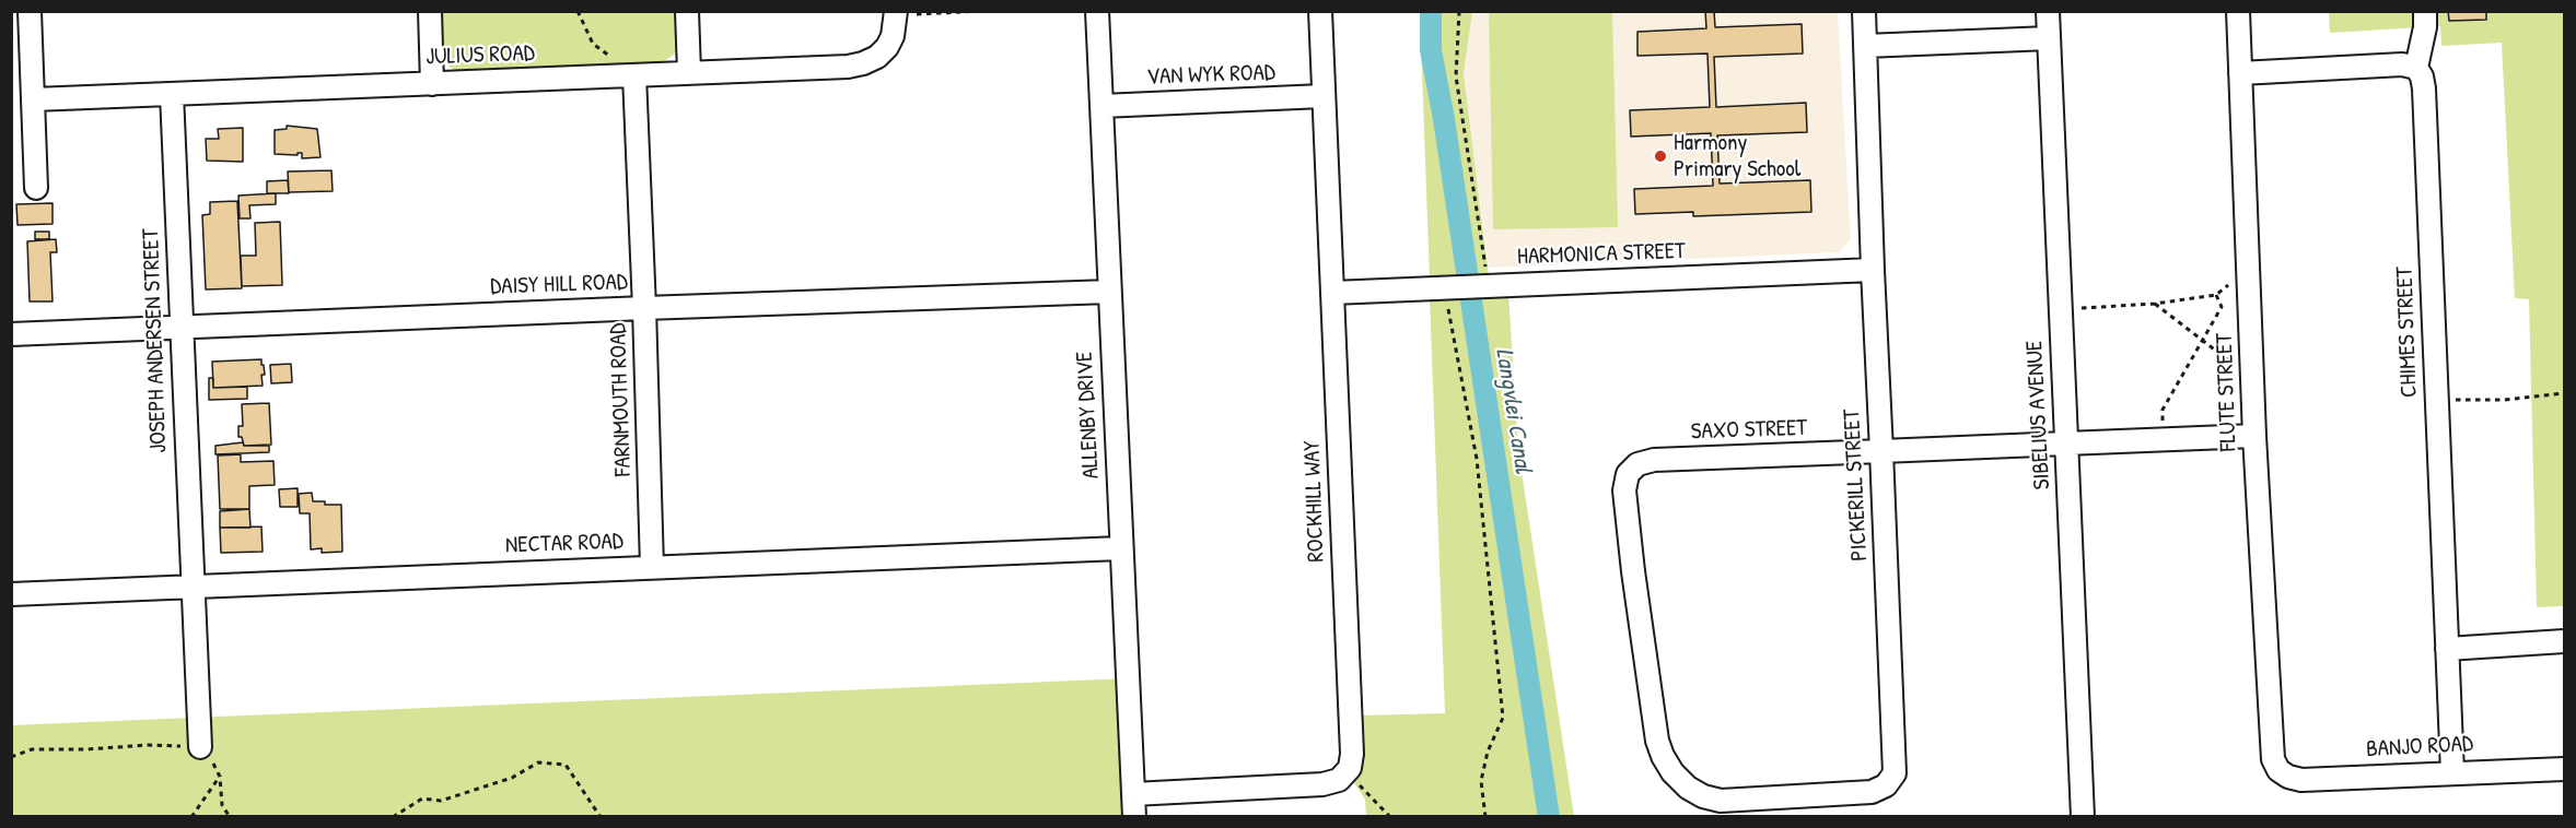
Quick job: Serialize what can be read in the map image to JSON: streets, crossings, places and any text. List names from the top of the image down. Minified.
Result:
{"streets":{"street":["JULIUS ROAD","VAN WYK ROAD","HARMONICA STREET","DAISY HILL ROAD","CHIMES STREET","JOSEPH ANDERSEN STREET","FLUTE STREET","FARNMOUTH ROAD","ALLENBY DRIVE","SIBELIUS AVENUE","SAXO STREET","PICKERILL STREET","ROCKHILL WAY","NECTAR ROAD","BANJO ROAD"]},"crossings":[["JULIUS ROAD","JOSEPH ANDERSEN STREET"],["JULIUS ROAD","FARNMOUTH ROAD"],["VAN WYK ROAD","ALLENBY DRIVE"],["VAN WYK ROAD","ROCKHILL WAY"],["HARMONICA STREET","PICKERILL STREET"],["HARMONICA STREET","ROCKHILL WAY"],["DAISY HILL ROAD","JOSEPH ANDERSEN STREET"],["DAISY HILL ROAD","FARNMOUTH ROAD"],["DAISY HILL ROAD","ALLENBY DRIVE"],["CHIMES STREET","BANJO ROAD"],["JOSEPH ANDERSEN STREET","NECTAR ROAD"],["FLUTE STREET","SAXO STREET"],["FLUTE STREET","BANJO ROAD"],["FARNMOUTH ROAD","NECTAR ROAD"],["ALLENBY DRIVE","NECTAR ROAD"],["SIBELIUS AVENUE","SAXO STREET"],["SAXO STREET","PICKERILL STREET"]],"water":["Langvlei Canal"],"places":["Harmony Primary School"]}
